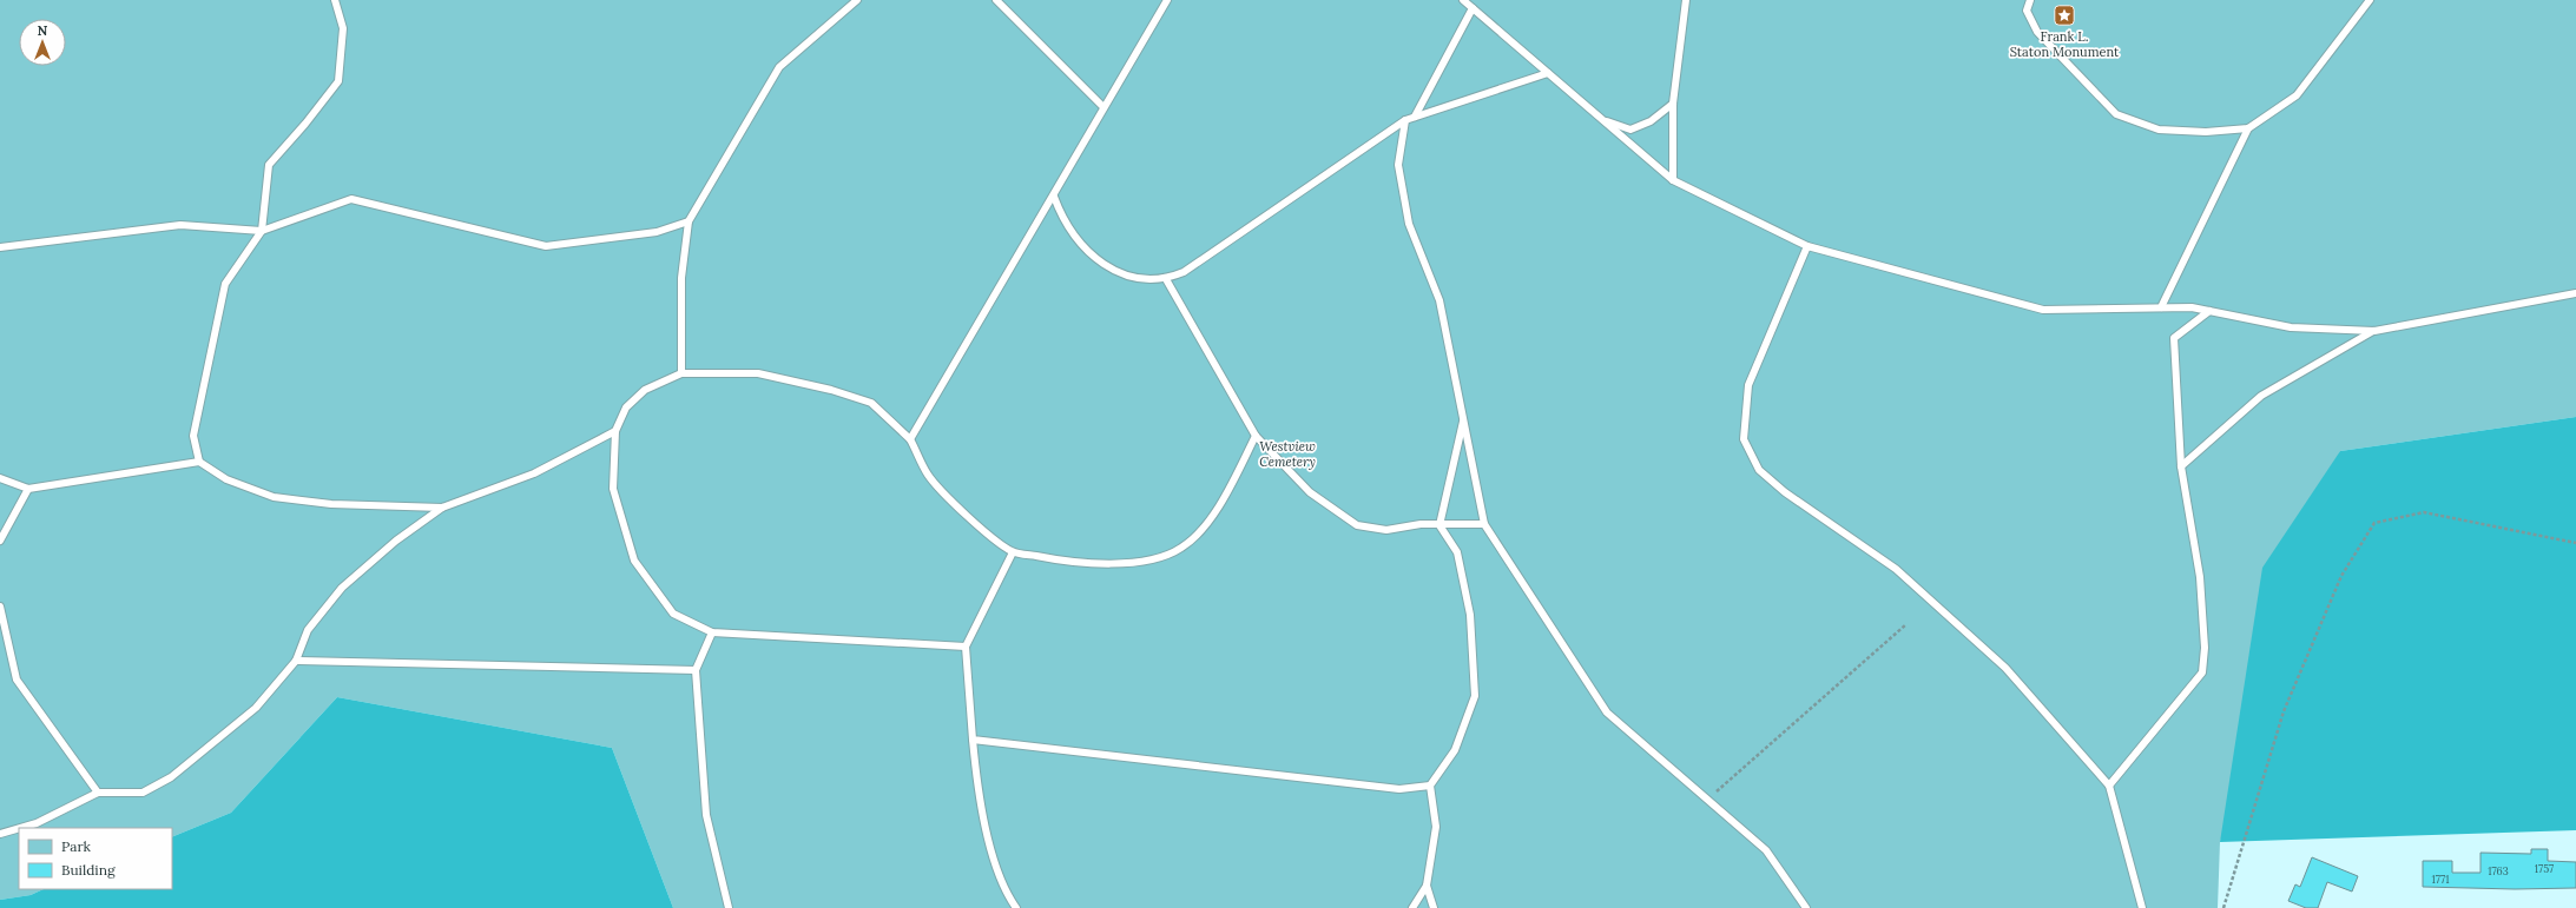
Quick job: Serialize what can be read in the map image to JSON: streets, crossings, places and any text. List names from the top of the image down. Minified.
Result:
{"parks":["Westview Cemetery"],"places":{"place":["Frank L. Staton Monument"]},"house_numbers":["1757","1763","1771"],"legend":["Park","Building"],"north":"top"}
